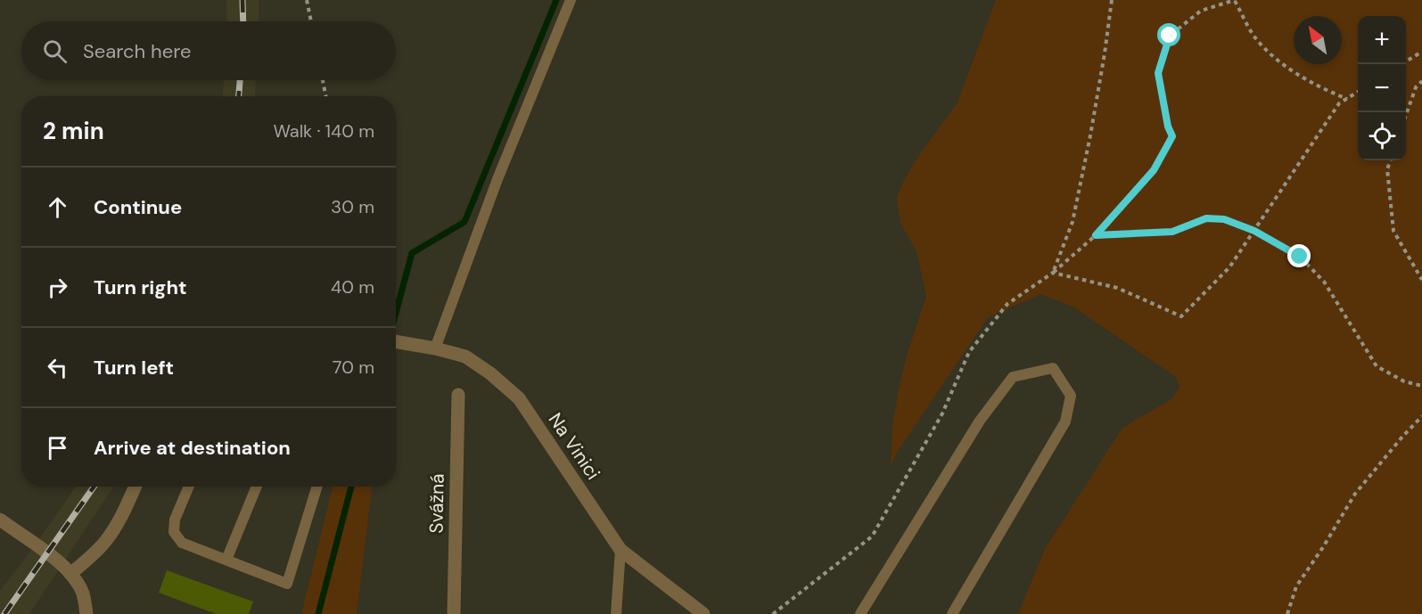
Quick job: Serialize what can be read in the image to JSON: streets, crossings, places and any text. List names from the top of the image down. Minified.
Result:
{"streets":{"street":["Na Vinici","Svážná"]},"north":"top left","page":{"map_buttons":["+","−"],"search":"Search here","heading":["2 min","Walk · 140 m"],"list":[["Continue","30 m"],["Turn right","40 m"],["Turn left","70 m"],"Arrive at destination"]}}
